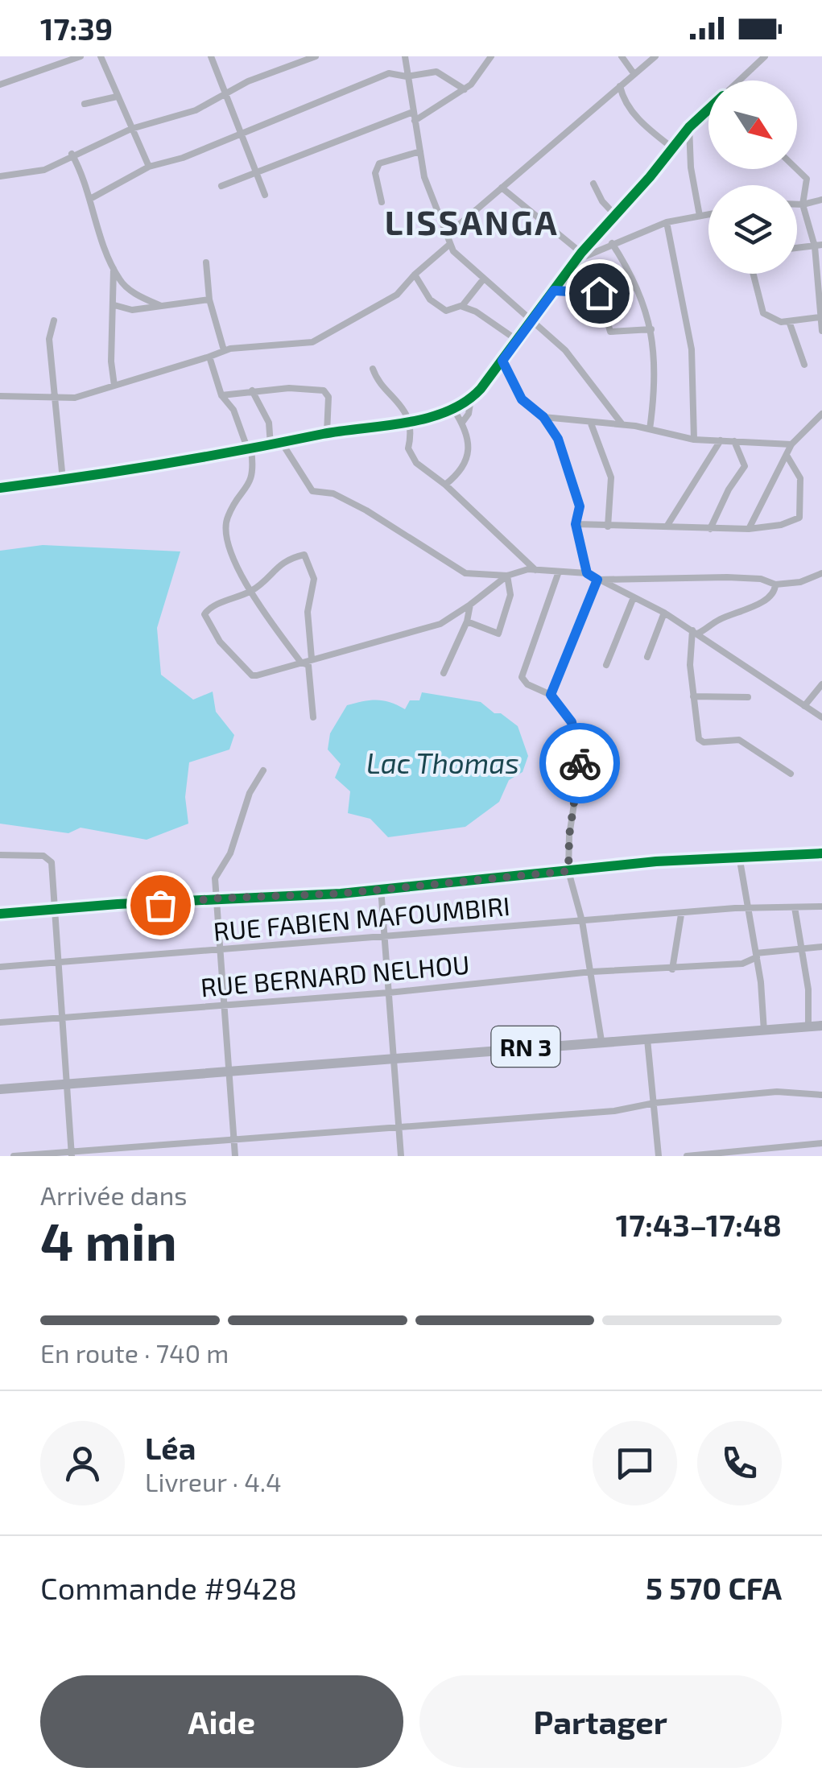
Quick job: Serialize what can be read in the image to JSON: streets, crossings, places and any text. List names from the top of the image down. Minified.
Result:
{"streets":{"highway":["RN 3"],"street":["RUE FABIEN MAFOUMBIRI","RUE BERNARD NELHOU"]},"districts":["LISSANGA"],"water":["Lac Thomas"],"north":"bottom right","page":{"status":"17:39","heading":["4 min","Arrivée dans","17:43–17:48"],"panel":["Léa","Livreur · 4.4","Commande #9428","5 570 CFA"],"bar":"En route · 740 m","buttons":["Aide","Partager"]}}
